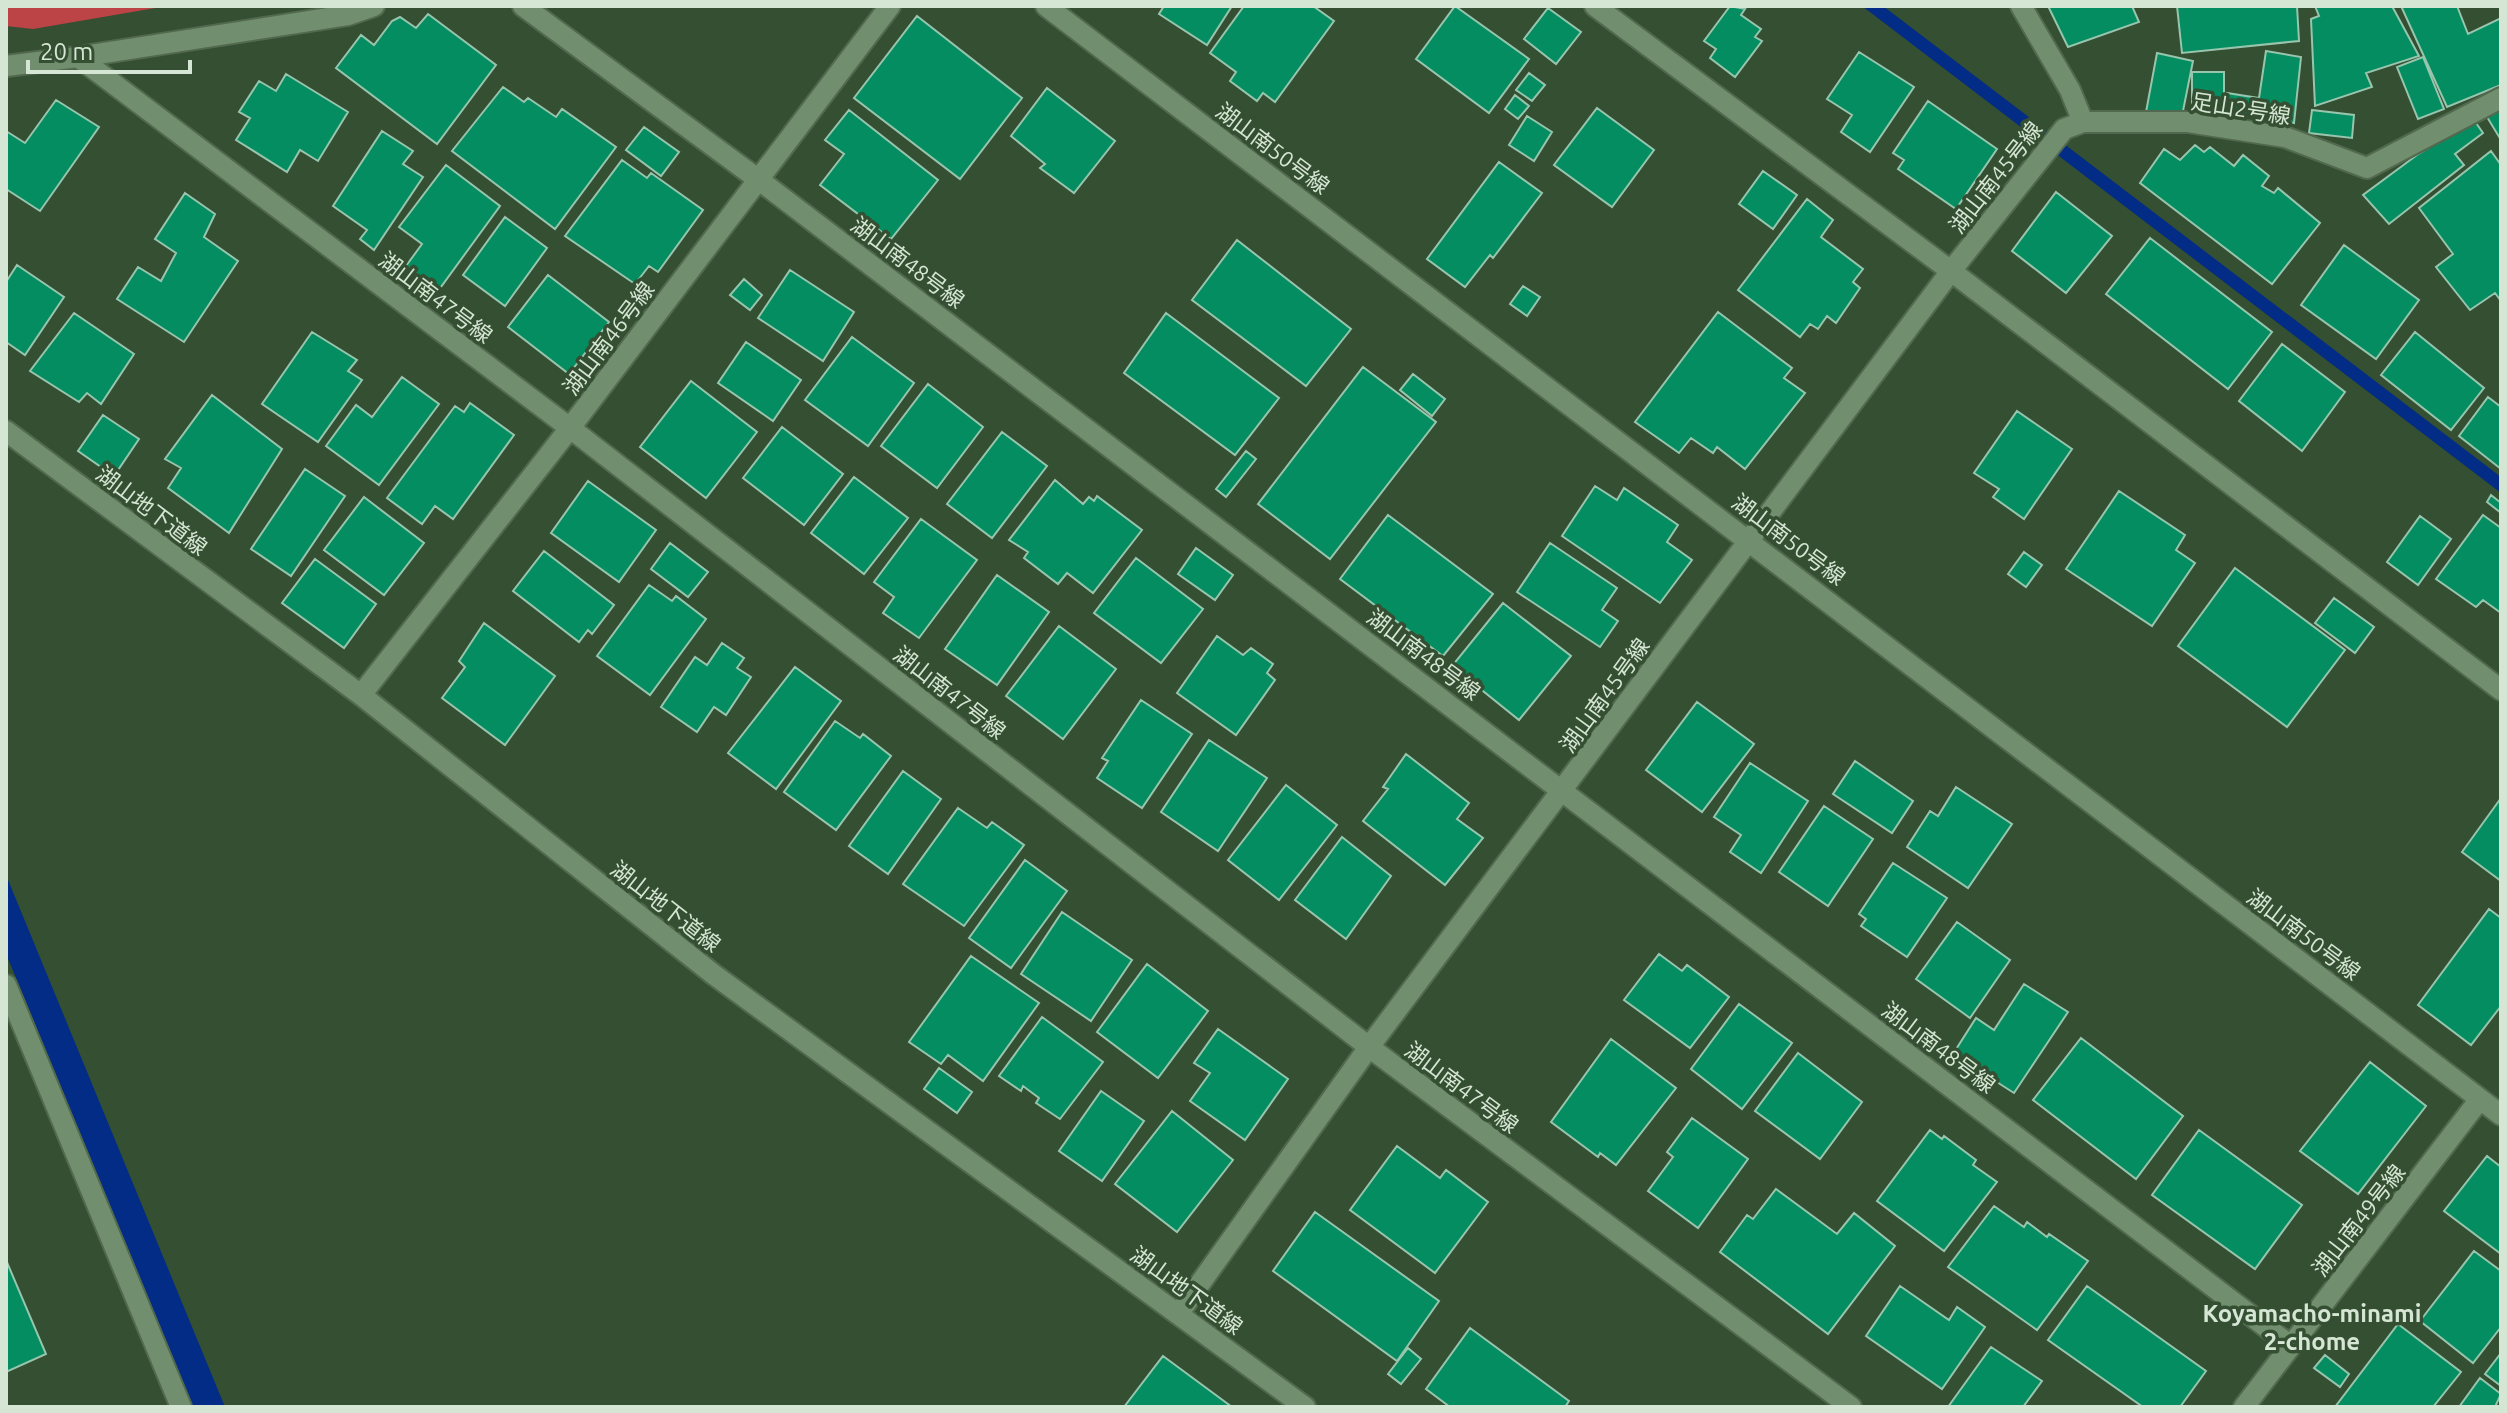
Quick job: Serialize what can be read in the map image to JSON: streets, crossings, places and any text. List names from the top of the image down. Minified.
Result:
{"streets":{"street":["足山2号線","湖山南50号線","湖山南45号線","湖山南48号線","湖山南47号線","湖山南46号線","湖山地下道線","湖山南49号線"]},"crossings":[["足山2号線","湖山南45号線"],["湖山南50号線","湖山南45号線"],["湖山南50号線","湖山南49号線"],["湖山南45号線","湖山南48号線"],["湖山南45号線","湖山南47号線"],["湖山南45号線","湖山地下道線"],["湖山南48号線","湖山南46号線"],["湖山南48号線","湖山南49号線"],["湖山南47号線","湖山南46号線"],["湖山南46号線","湖山地下道線"]],"districts":["Koyamacho-minami 2-chome"],"scale_bar":"20 m"}
